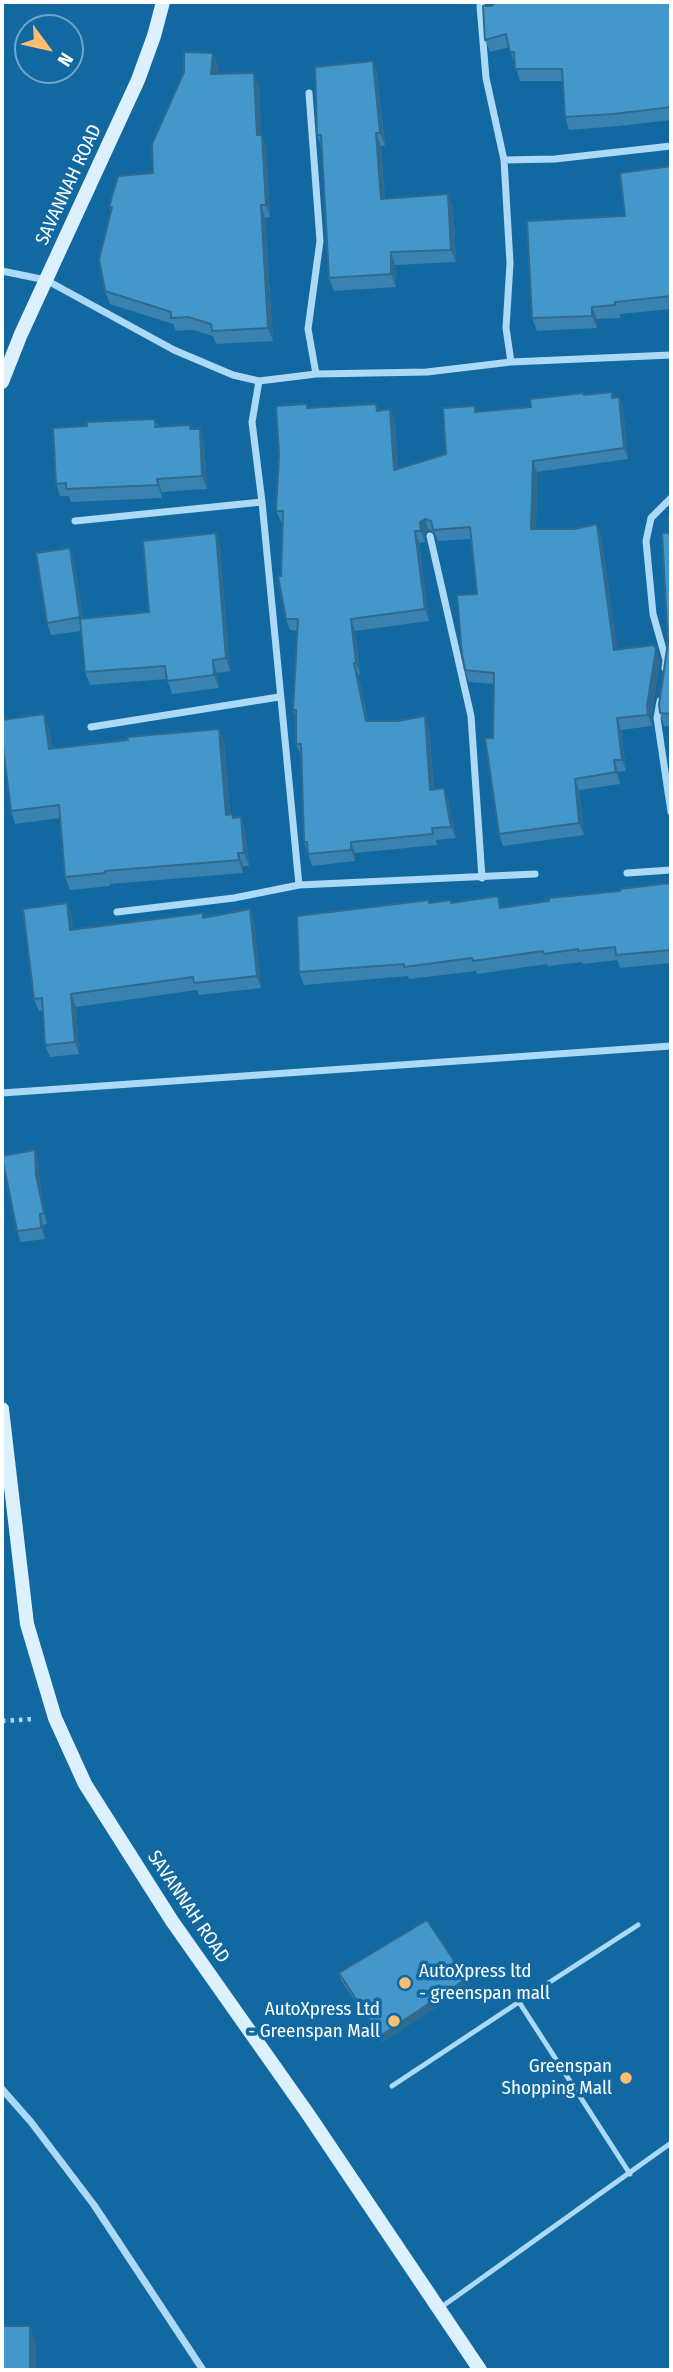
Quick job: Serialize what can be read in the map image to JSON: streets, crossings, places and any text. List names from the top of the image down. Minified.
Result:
{"streets":{"main road":["SAVANNAH ROAD"]},"places":["AutoXpress ltd - greenspan mall","AutoXpress Ltd - Greenspan Mall","Greenspan Shopping Mall"],"north":"bottom right"}
